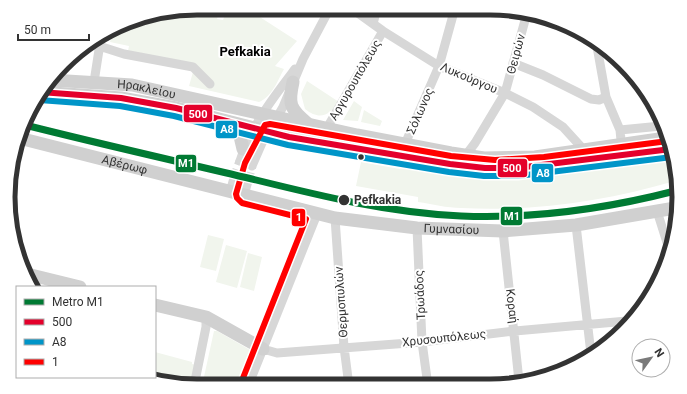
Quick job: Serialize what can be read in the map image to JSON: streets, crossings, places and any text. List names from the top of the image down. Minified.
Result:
{"streets":{"main road":["Ηρακλείου","Αβέρωφ","Γυμνασίου"],"street":["Θειρών","Λυκούργου","Αργυρουπόλεως","Σόλωνος","Τρωάδος","Θερμοπυλών","Κοραή","Χρυσουπόλεως"]},"crossings":[["Θειρών","Λυκούργου"],["Θειρών","Ηρακλείου"],["Λυκούργου","Αργυρουπόλεως"],["Λυκούργου","Ηρακλείου"],["Λυκούργου","Σόλωνος"],["Αργυρουπόλεως","Ηρακλείου"],["Ηρακλείου","Σόλωνος"],["Αβέρωφ","Γυμνασίου"],["Γυμνασίου","Τρωάδος"],["Γυμνασίου","Θερμοπυλών"],["Γυμνασίου","Κοραή"],["Τρωάδος","Χρυσουπόλεως"],["Θερμοπυλών","Χρυσουπόλεως"],["Κοραή","Χρυσουπόλεως"]],"districts":["Pefkakia"],"places":["Pefkakia"],"lines":["transit line 500","transit line A8","transit line 1","metro line Μ1"],"legend":["Metro Μ1","500","A8","1"],"scale_bar":"50 m","north":"top right"}
